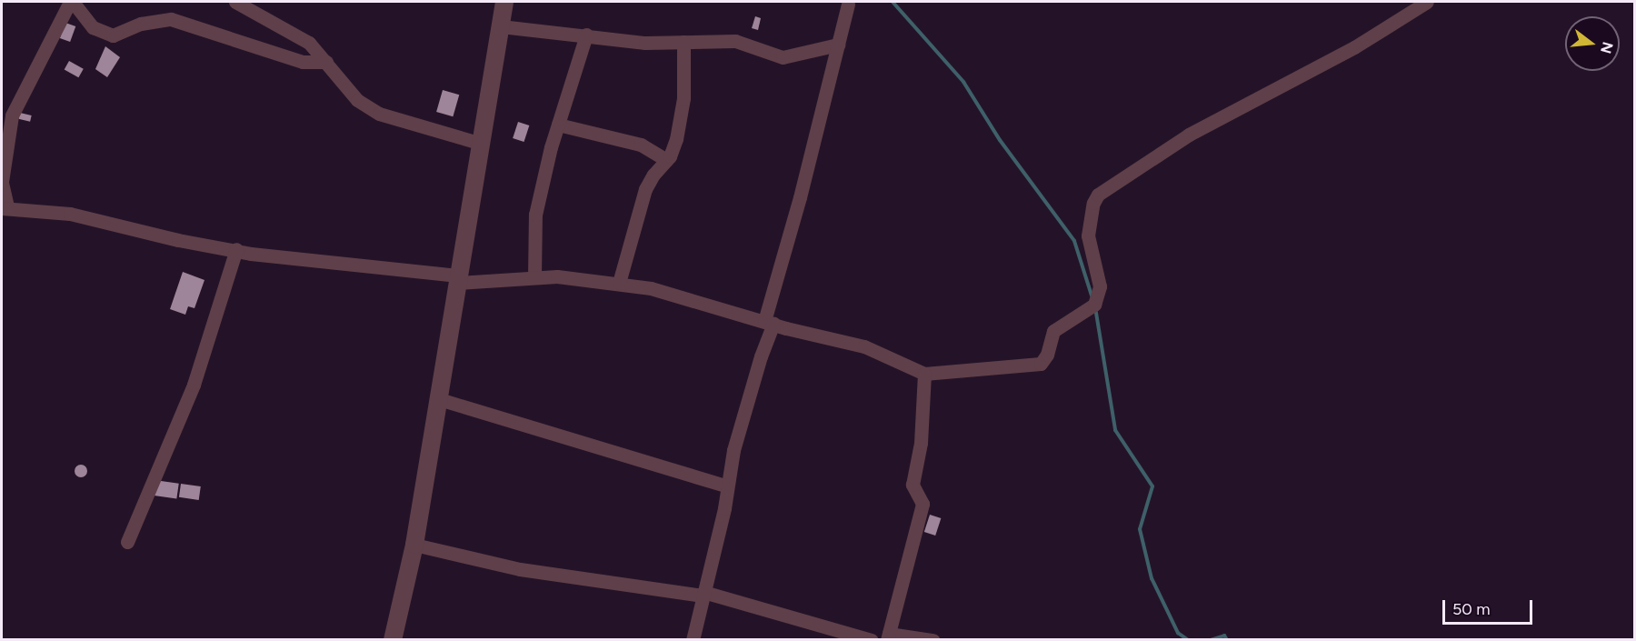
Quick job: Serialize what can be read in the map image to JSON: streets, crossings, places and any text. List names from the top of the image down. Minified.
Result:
{"scale_bar":"50 m","north":"right"}
